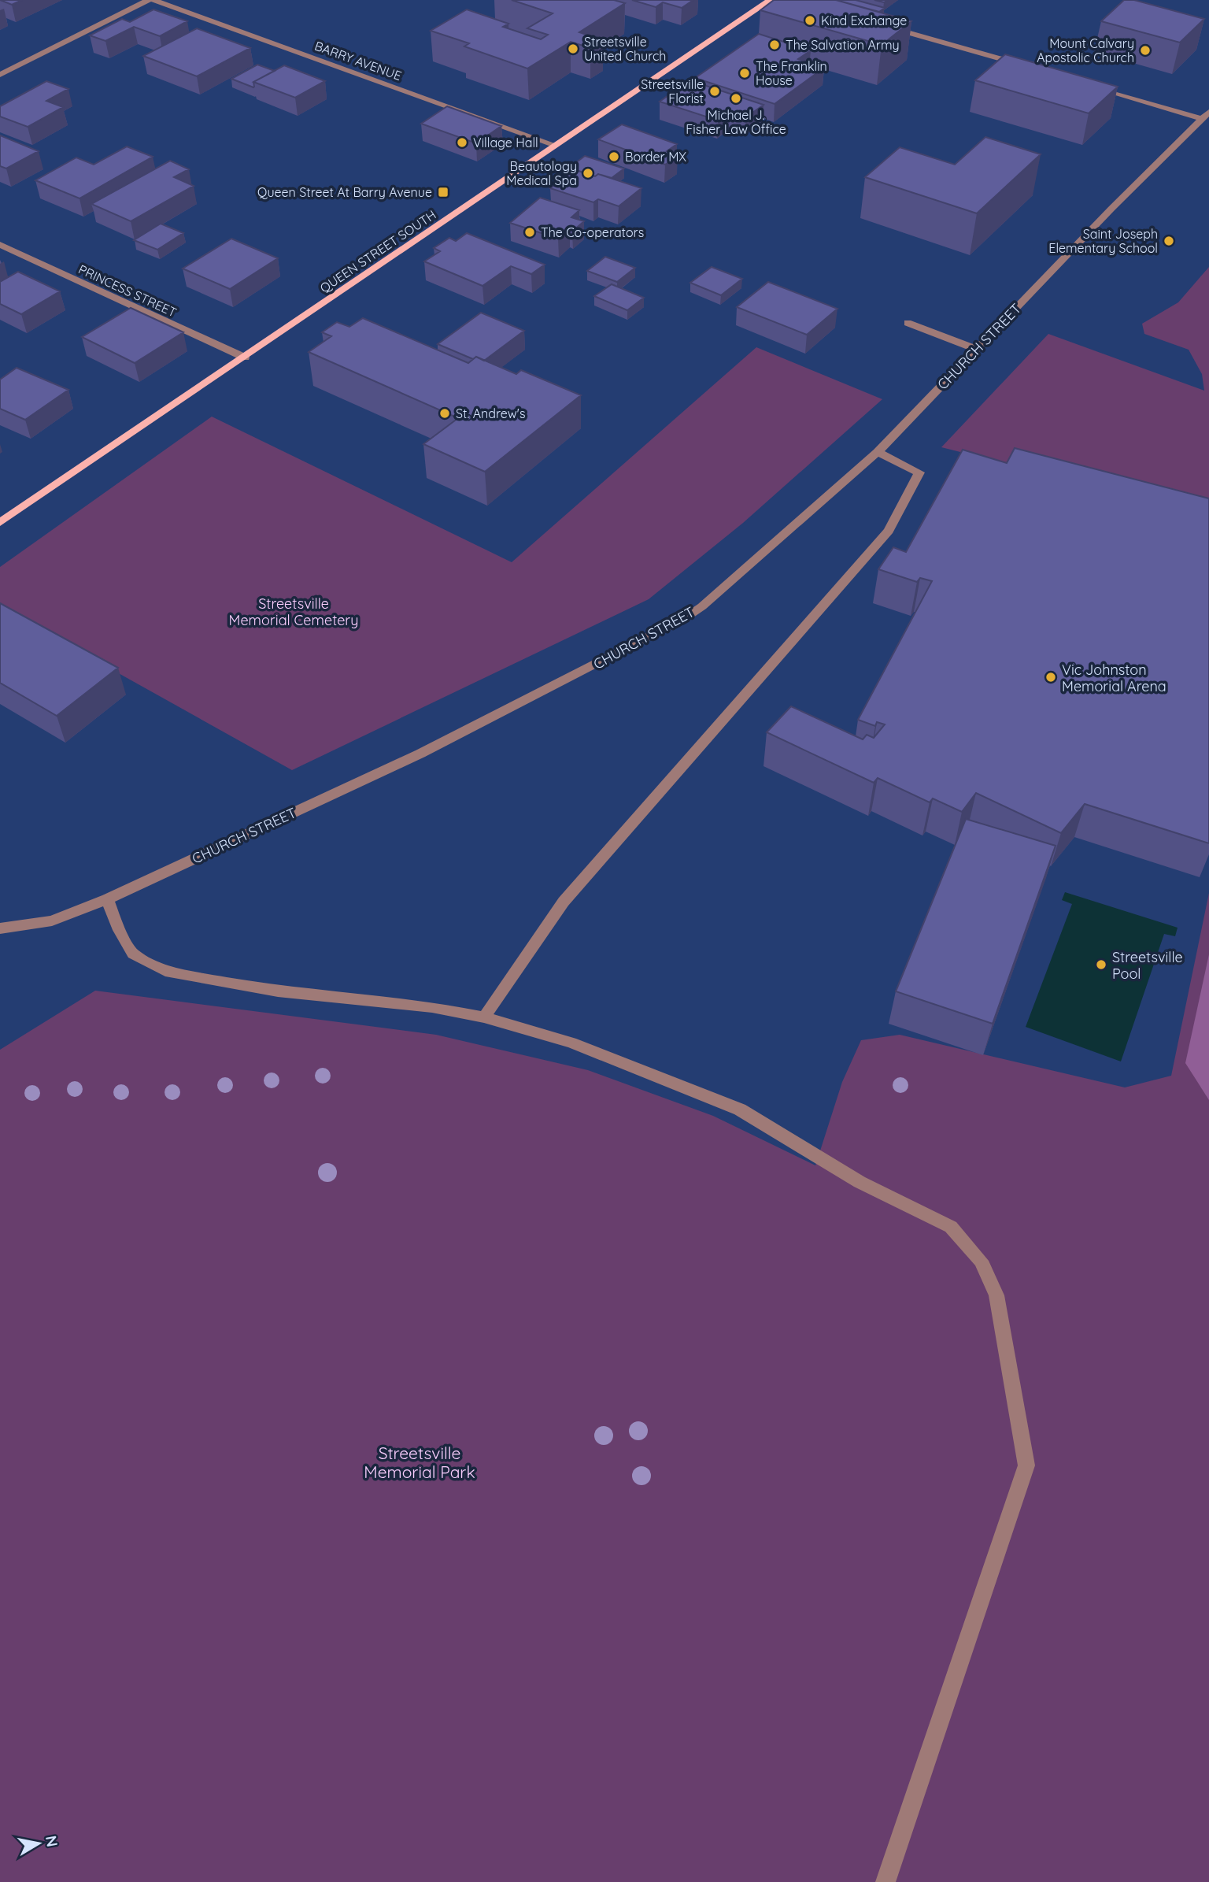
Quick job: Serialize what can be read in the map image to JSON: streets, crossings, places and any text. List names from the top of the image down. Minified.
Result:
{"streets":{"main road":["QUEEN STREET SOUTH"],"street":["BARRY AVENUE","PRINCESS STREET","CHURCH STREET"]},"crossings":[["BARRY AVENUE","QUEEN STREET SOUTH"],["QUEEN STREET SOUTH","PRINCESS STREET"]],"parks":["Streetsville Memorial Cemetery","Streetsville Memorial Park"],"places":{"other":["Kind Exchange","The Salvation Army","Streetsville United Church","Mount Calvary Apostolic Church","The Franklin House","Streetsville Florist","Michael J. Fisher Law Office","Village Hall","Border MX","Beautology Medical Spa","The Co-operators","Saint Joseph Elementary School","St. Andrew's","Vic Johnston Memorial Arena","Streetsville Pool"],"transit":["Queen Street At Barry Avenue"]},"north":"right"}
